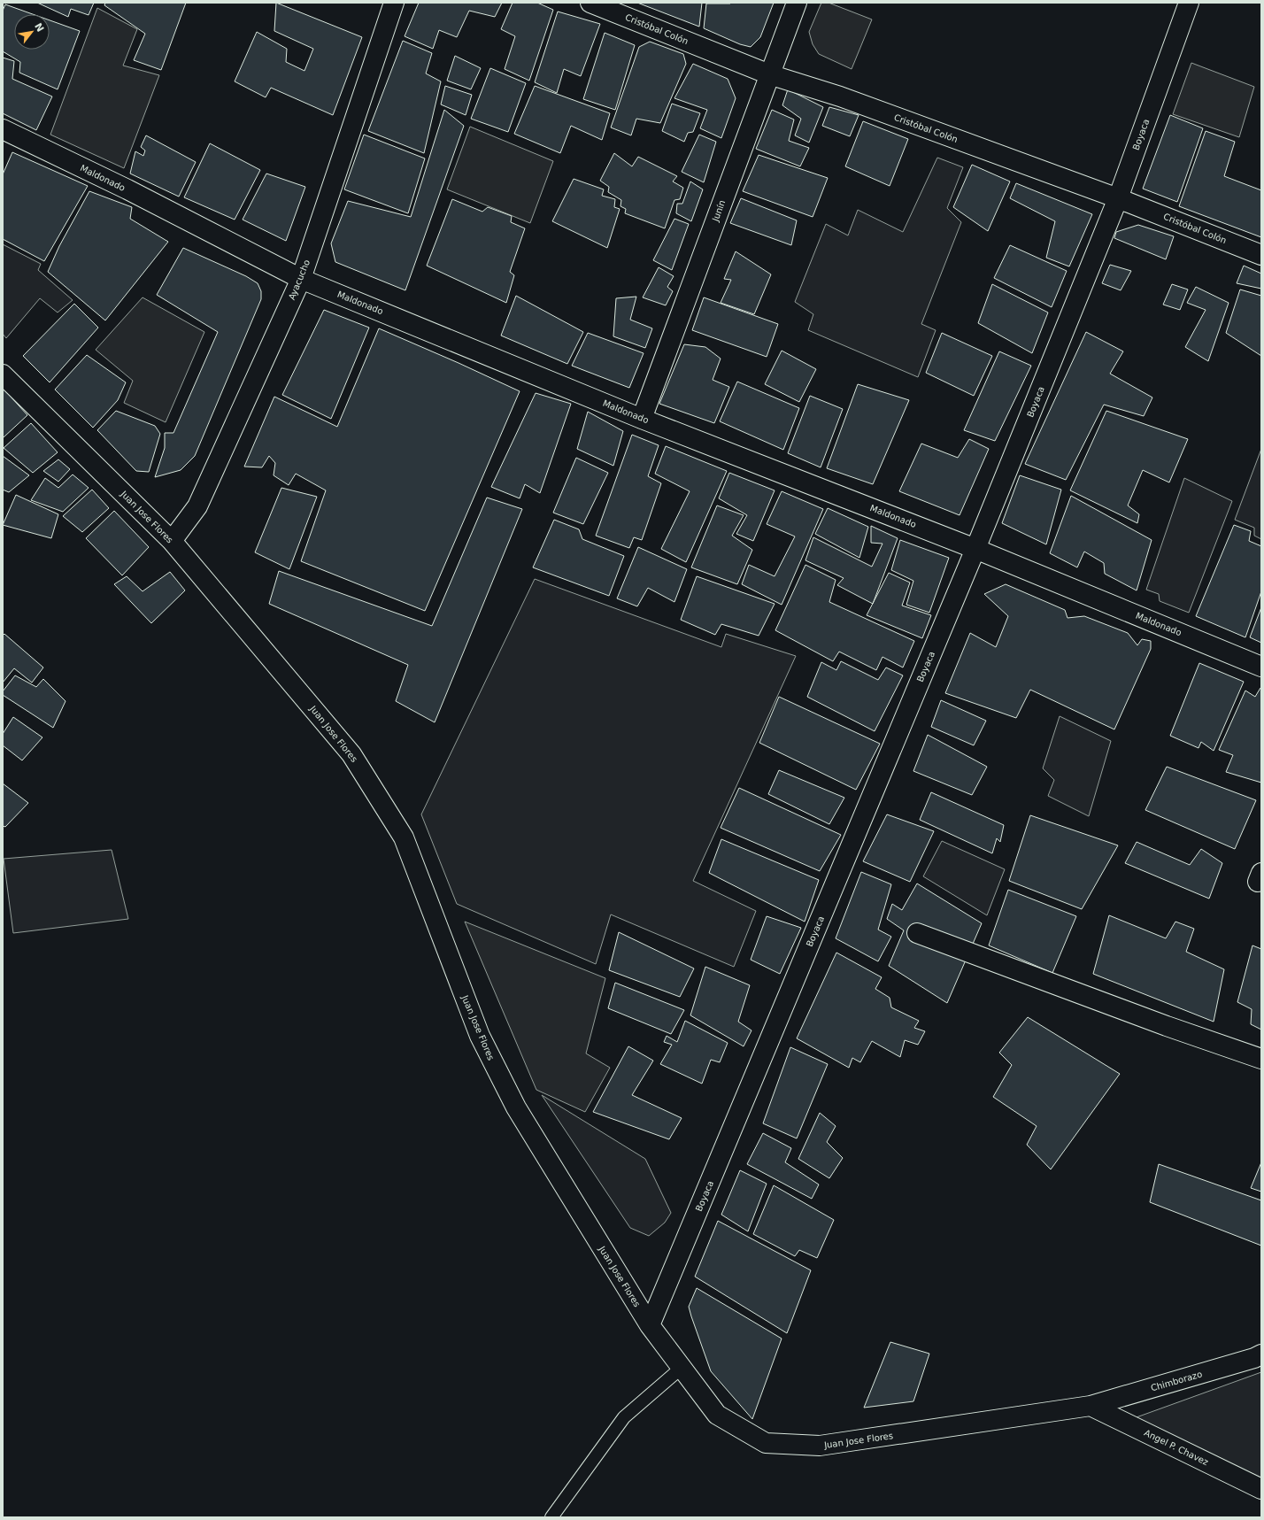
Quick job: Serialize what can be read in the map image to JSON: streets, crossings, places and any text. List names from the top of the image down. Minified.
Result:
{"streets":{"street":["Cristóbal Colón","Boyaca","Maldonado","Junín","Ayacucho","Juan Jose Flores","Chimborazo","Angel P. Chavez"]},"crossings":[["Cristóbal Colón","Boyaca"],["Cristóbal Colón","Junín"],["Boyaca","Maldonado"],["Boyaca","Juan Jose Flores"],["Maldonado","Junín"],["Maldonado","Ayacucho"],["Ayacucho","Juan Jose Flores"],["Juan Jose Flores","Chimborazo"],["Juan Jose Flores","Angel P. Chavez"],["Chimborazo","Angel P. Chavez"]],"north":"top right"}
